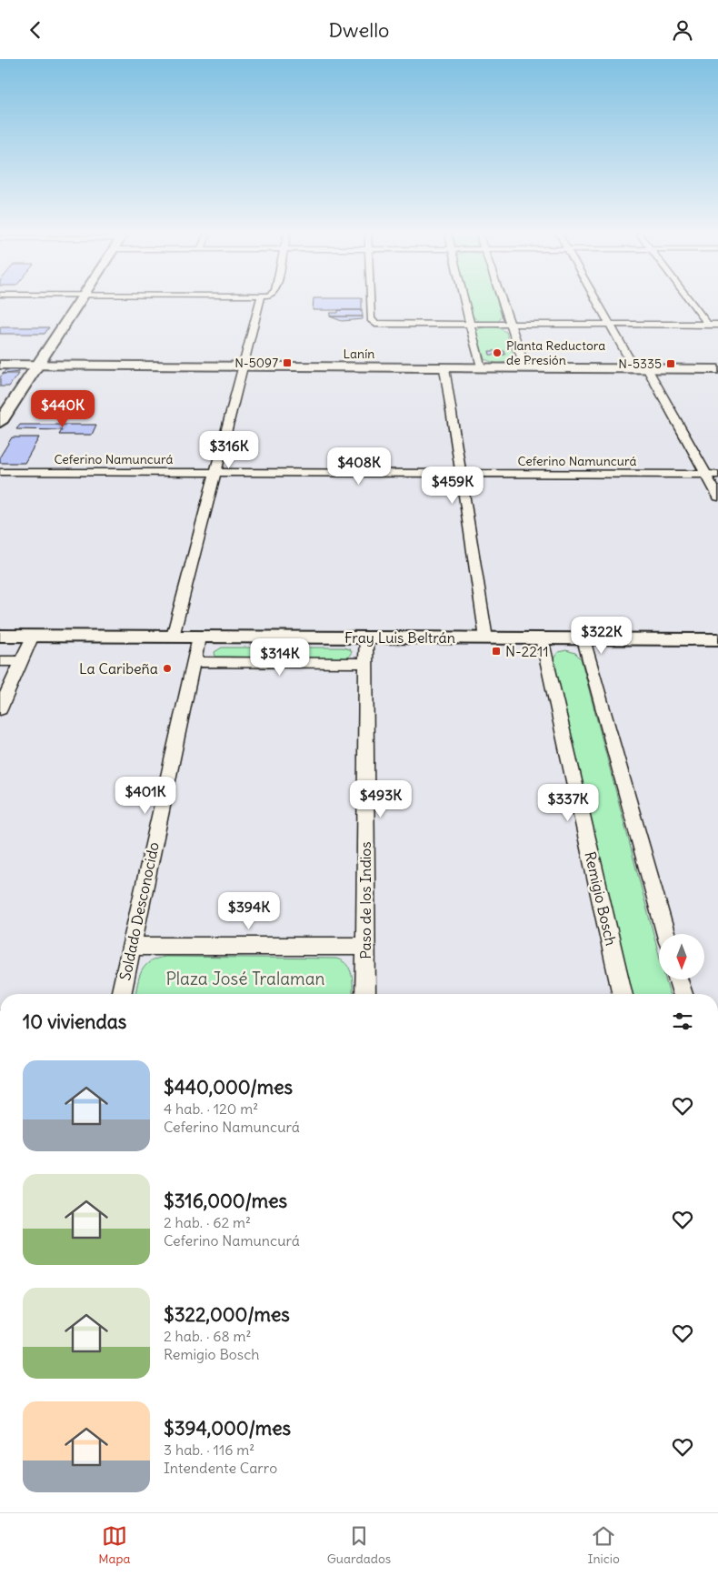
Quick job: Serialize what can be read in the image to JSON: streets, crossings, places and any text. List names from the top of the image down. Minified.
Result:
{"streets":{"street":["Lanín","Ceferino Namuncurá","Fray Luis Beltrán","Remigio Bosch","Paso de los Indios","Soldado Desconocido"]},"crossings":[["Fray Luis Beltrán","Remigio Bosch"],["Fray Luis Beltrán","Paso de los Indios"],["Fray Luis Beltrán","Soldado Desconocido"]],"parks":["Plaza José Tralaman"],"places":{"other":["Planta Reductora de Presión","La Caribeña"],"transit":["N-5097","N-5335","N-2211"]},"north":"bottom","page":{"header":"Dwello","price":["$440K","$316K","$408K","$459K","$322K","$314K","$401K","$493K","$337K","$394K"],"heading":"10 viviendas","list":[{"name":"$440,000/mes","note":"4 hab. · 120 m² · Ceferino Namuncurá"},{"name":"$316,000/mes","note":"2 hab. · 62 m² · Ceferino Namuncurá"},{"name":"$322,000/mes","note":"2 hab. · 68 m² · Remigio Bosch"},{"name":"$394,000/mes","note":"3 hab. · 116 m² · Intendente Carro"}],"tabs":["Mapa","Guardados","Inicio"]}}
